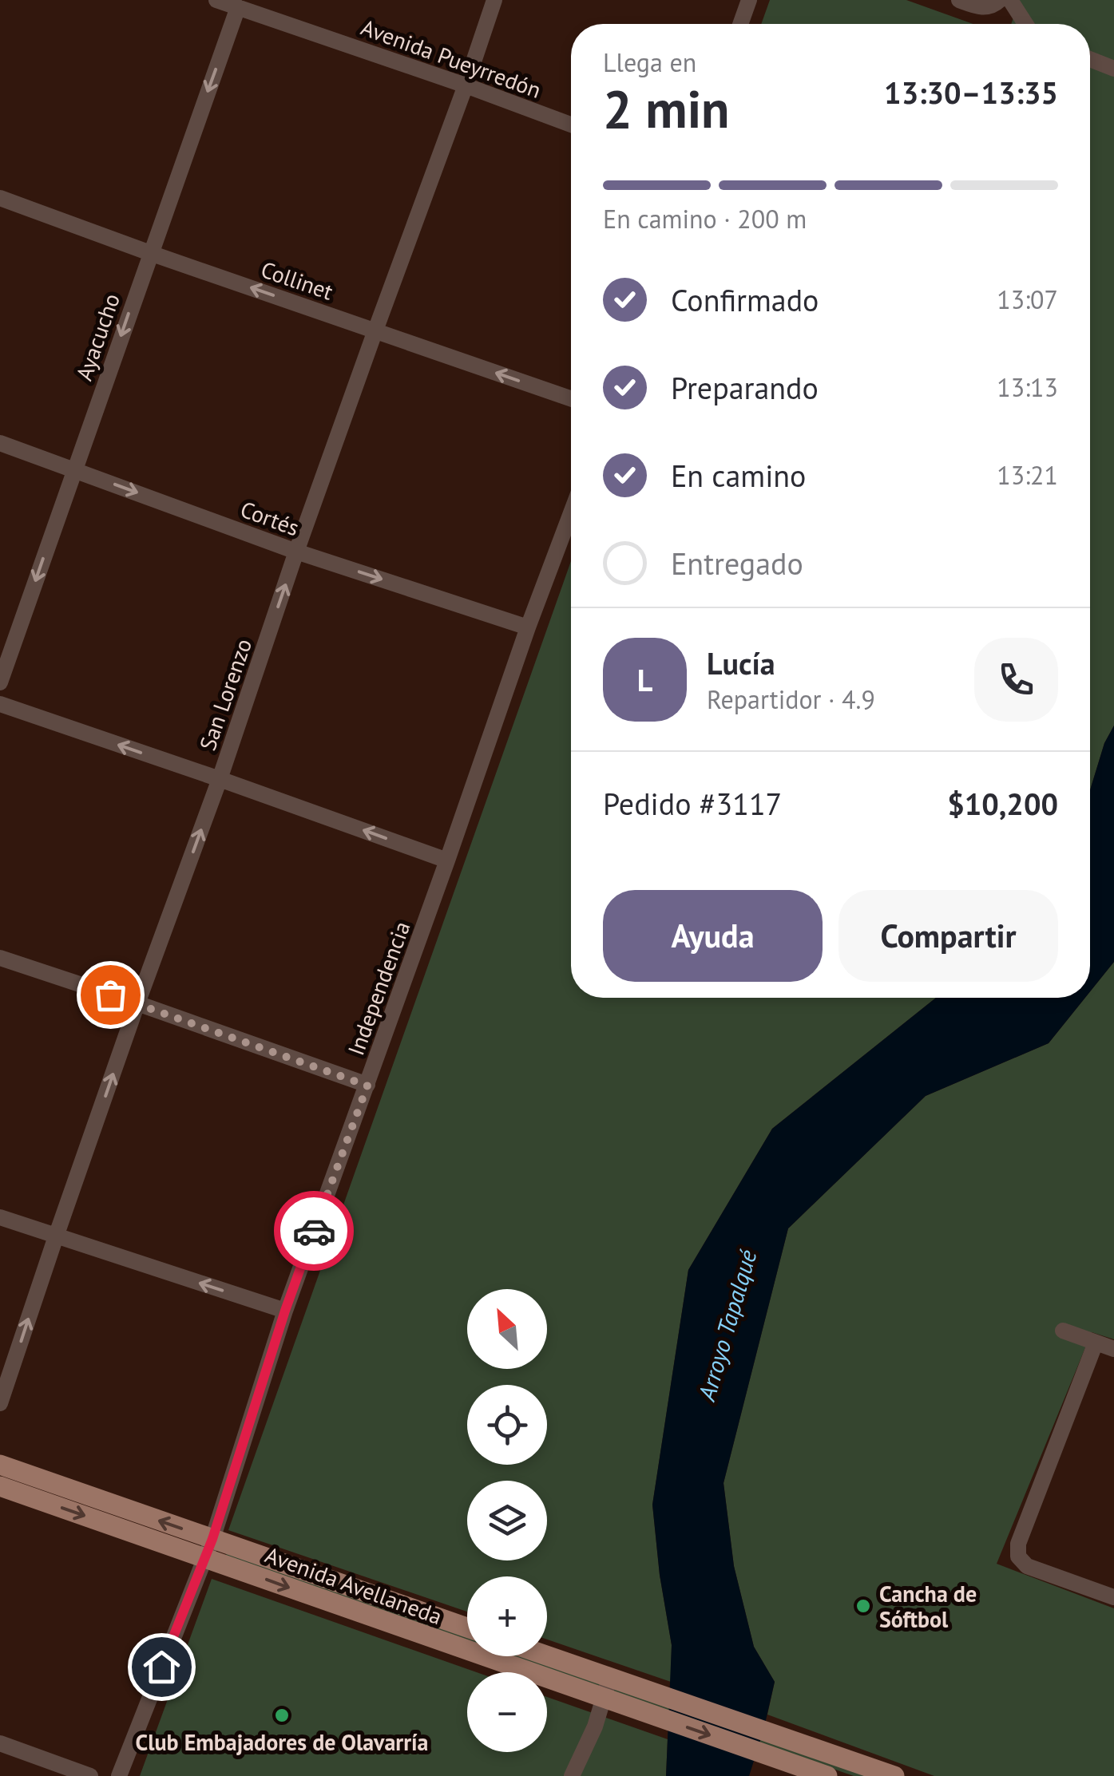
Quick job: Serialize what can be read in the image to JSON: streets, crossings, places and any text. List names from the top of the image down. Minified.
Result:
{"streets":{"main road":["Avenida Avellaneda"],"street":["Avenida Pueyrredón","Collinet","Ayacucho","Cortés","San Lorenzo","Independencia"]},"crossings":[["Avenida Pueyrredón","Ayacucho"],["Avenida Pueyrredón","San Lorenzo"],["Collinet","Ayacucho"],["Collinet","San Lorenzo"],["Ayacucho","Cortés"],["Cortés","San Lorenzo"],["Cortés","Independencia"],["Independencia","Avenida Avellaneda"]],"one_way":["Collinet","Ayacucho","Cortés","San Lorenzo"],"water":["Arroyo Tapalqué"],"places":["Cancha de Sóftbol","Club Embajadores de Olavarría"],"north":"top left","page":{"heading":["2 min","Llega en","13:30–13:35"],"panel":["Lucía","Repartidor · 4.9","Pedido #3117","$10,200"],"bar":"En camino · 200 m","list":[["Confirmado","13:07"],["Preparando","13:13"],["En camino","13:21"],"Entregado"],"round":"L","buttons":["Ayuda","Compartir"],"map_buttons":["+","−"]}}
